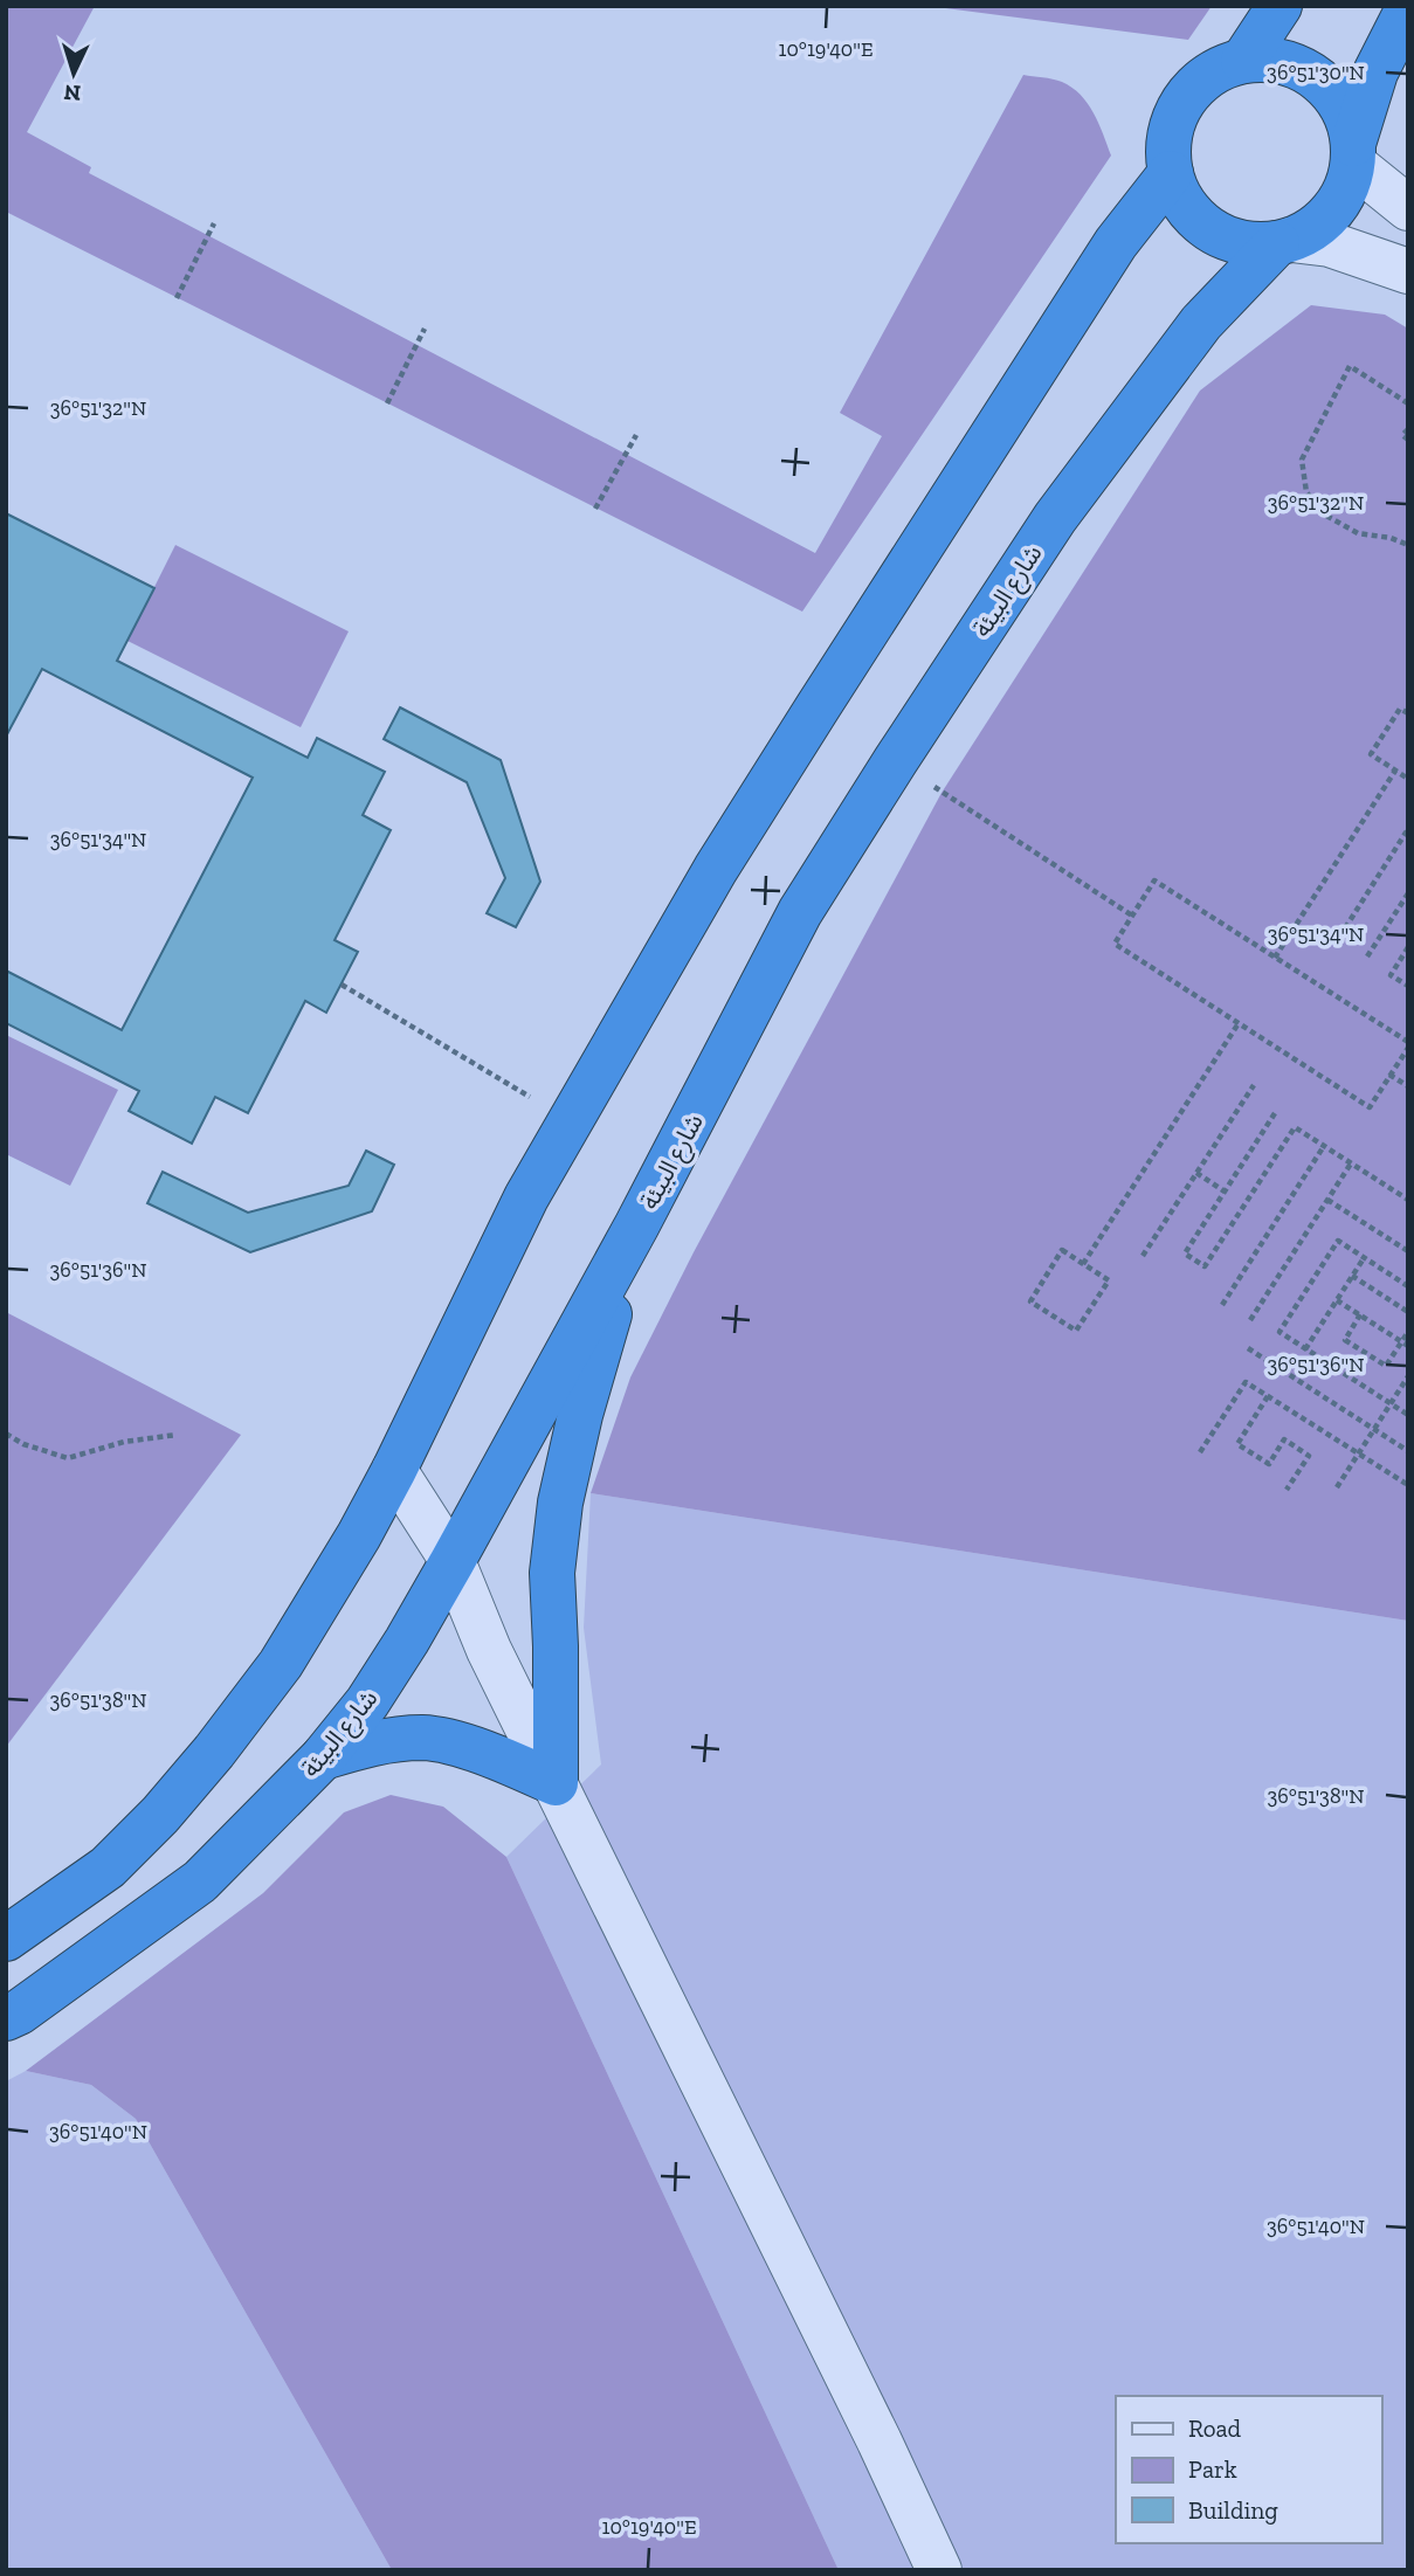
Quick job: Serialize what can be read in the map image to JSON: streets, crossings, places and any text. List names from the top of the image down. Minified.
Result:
{"streets":{"highway":["شارع البيئة"]},"legend":["Road","Park","Building"],"north":"bottom","coordinates":["10°19'40\"E","36°51'30\"N","36°51'32\"N","36°51'34\"N","36°51'36\"N","36°51'38\"N","36°51'40\"N"]}
